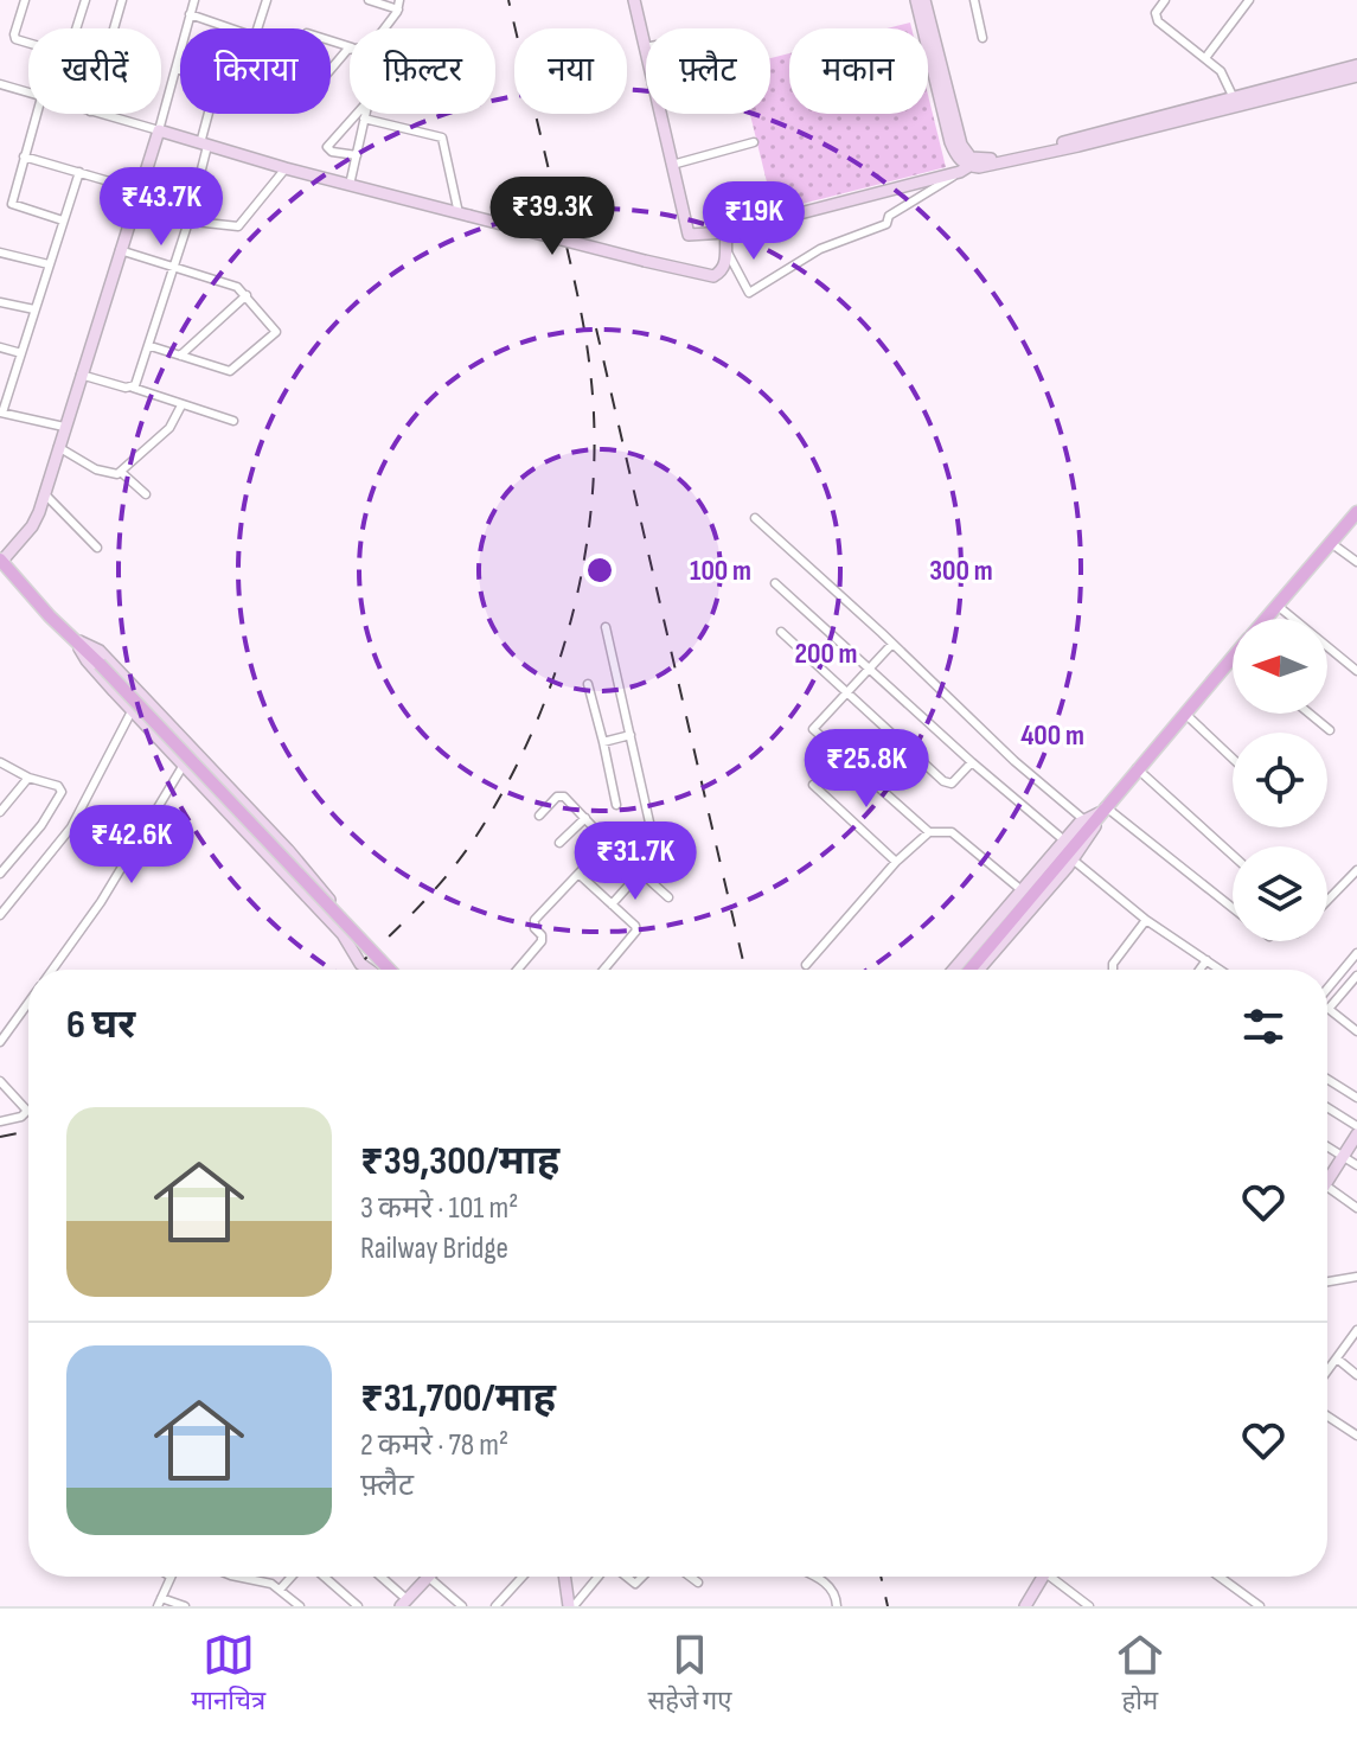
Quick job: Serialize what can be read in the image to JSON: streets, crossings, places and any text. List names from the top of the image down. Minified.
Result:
{"north":"left","page":{"chip":["खरीदें","किराया","फ़िल्टर","नया","फ़्लैट","मकान"],"price":["₹43.7K","₹39.3K","₹19K","₹25.8K","₹42.6K","₹31.7K"],"heading":"6 घर","list":[{"name":"₹39,300/माह","note":"3 कमरे · 101 m² · Railway Bridge"},{"name":"₹31,700/माह","note":"2 कमरे · 78 m² · फ़्लैट"}],"tabs":["मानचित्र","सहेजे गए","होम"]},"rings":["100 m","300 m","200 m","400 m"]}
